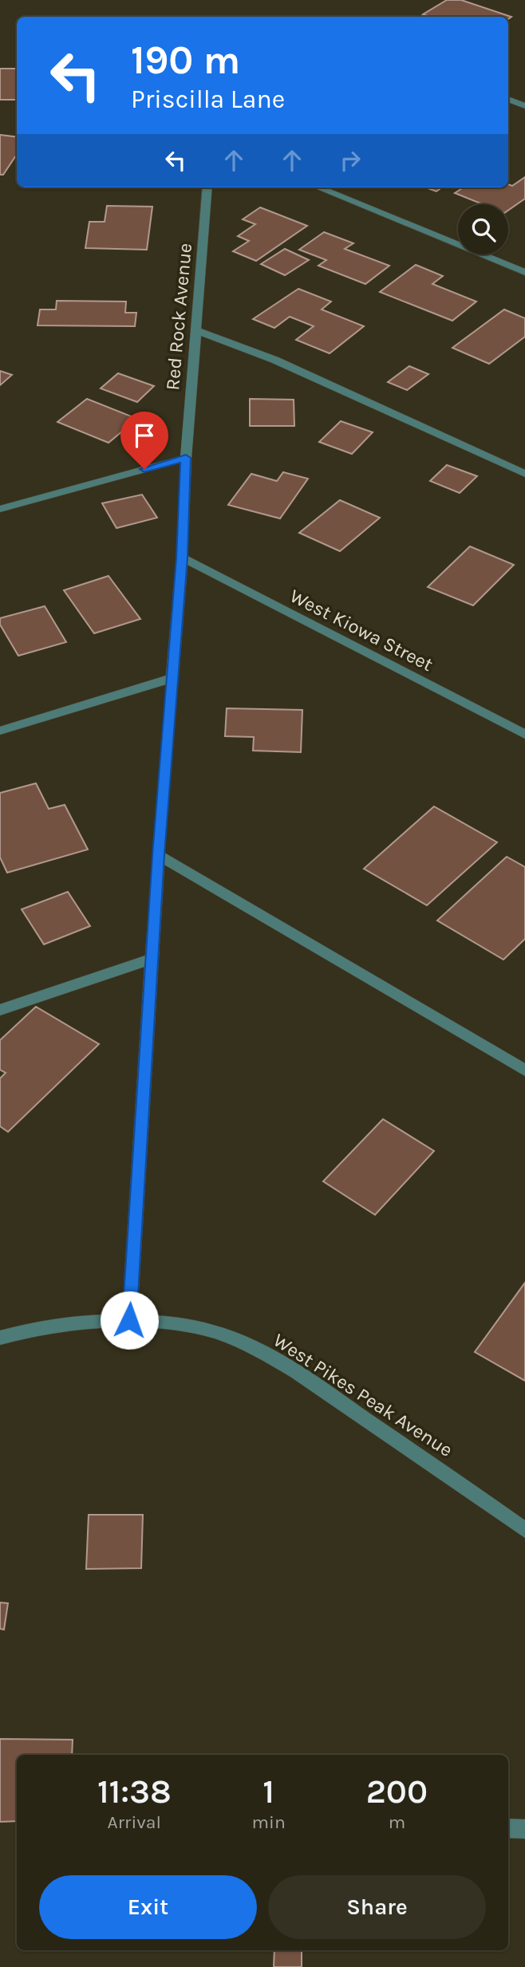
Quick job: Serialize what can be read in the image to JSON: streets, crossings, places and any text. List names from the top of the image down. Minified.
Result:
{"streets":{"street":["Red Rock Avenue","West Kiowa Street","West Pikes Peak Avenue"]},"crossings":[["Red Rock Avenue","West Kiowa Street"],["Red Rock Avenue","West Pikes Peak Avenue"]],"page":{"turn":["190 m","Priscilla Lane"],"eta":["11:38","Arrival","1","min","200","m"],"buttons":["Exit","Share"]}}
